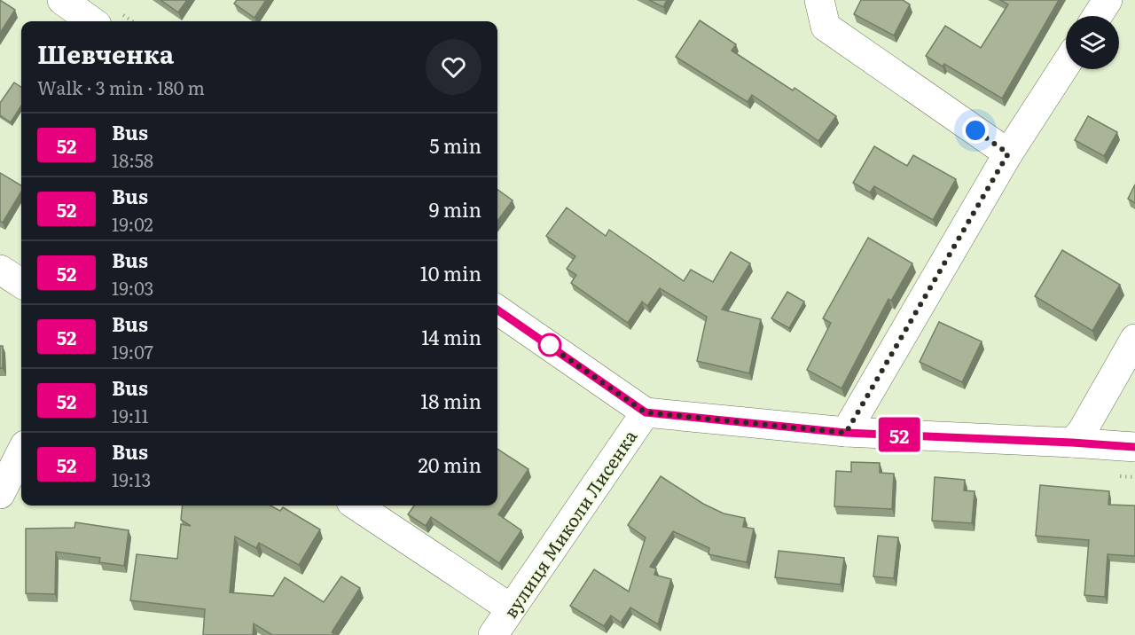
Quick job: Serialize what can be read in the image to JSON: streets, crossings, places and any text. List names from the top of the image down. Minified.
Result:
{"streets":{"street":["вулиця Миколи Лисенка"]},"lines":["bus line 52"],"page":{"on_map":"52","heading":["Шевченка","Walk · 3 min · 180 m"],"list":[{"mark":"52","name":"Bus","note":"18:58","value":"5 min"},{"mark":"52","name":"Bus","note":"19:02","value":"9 min"},{"mark":"52","name":"Bus","note":"19:03","value":"10 min"},{"mark":"52","name":"Bus","note":"19:07","value":"14 min"},{"mark":"52","name":"Bus","note":"19:11","value":"18 min"},{"mark":"52","name":"Bus","note":"19:13","value":"20 min"}]}}
